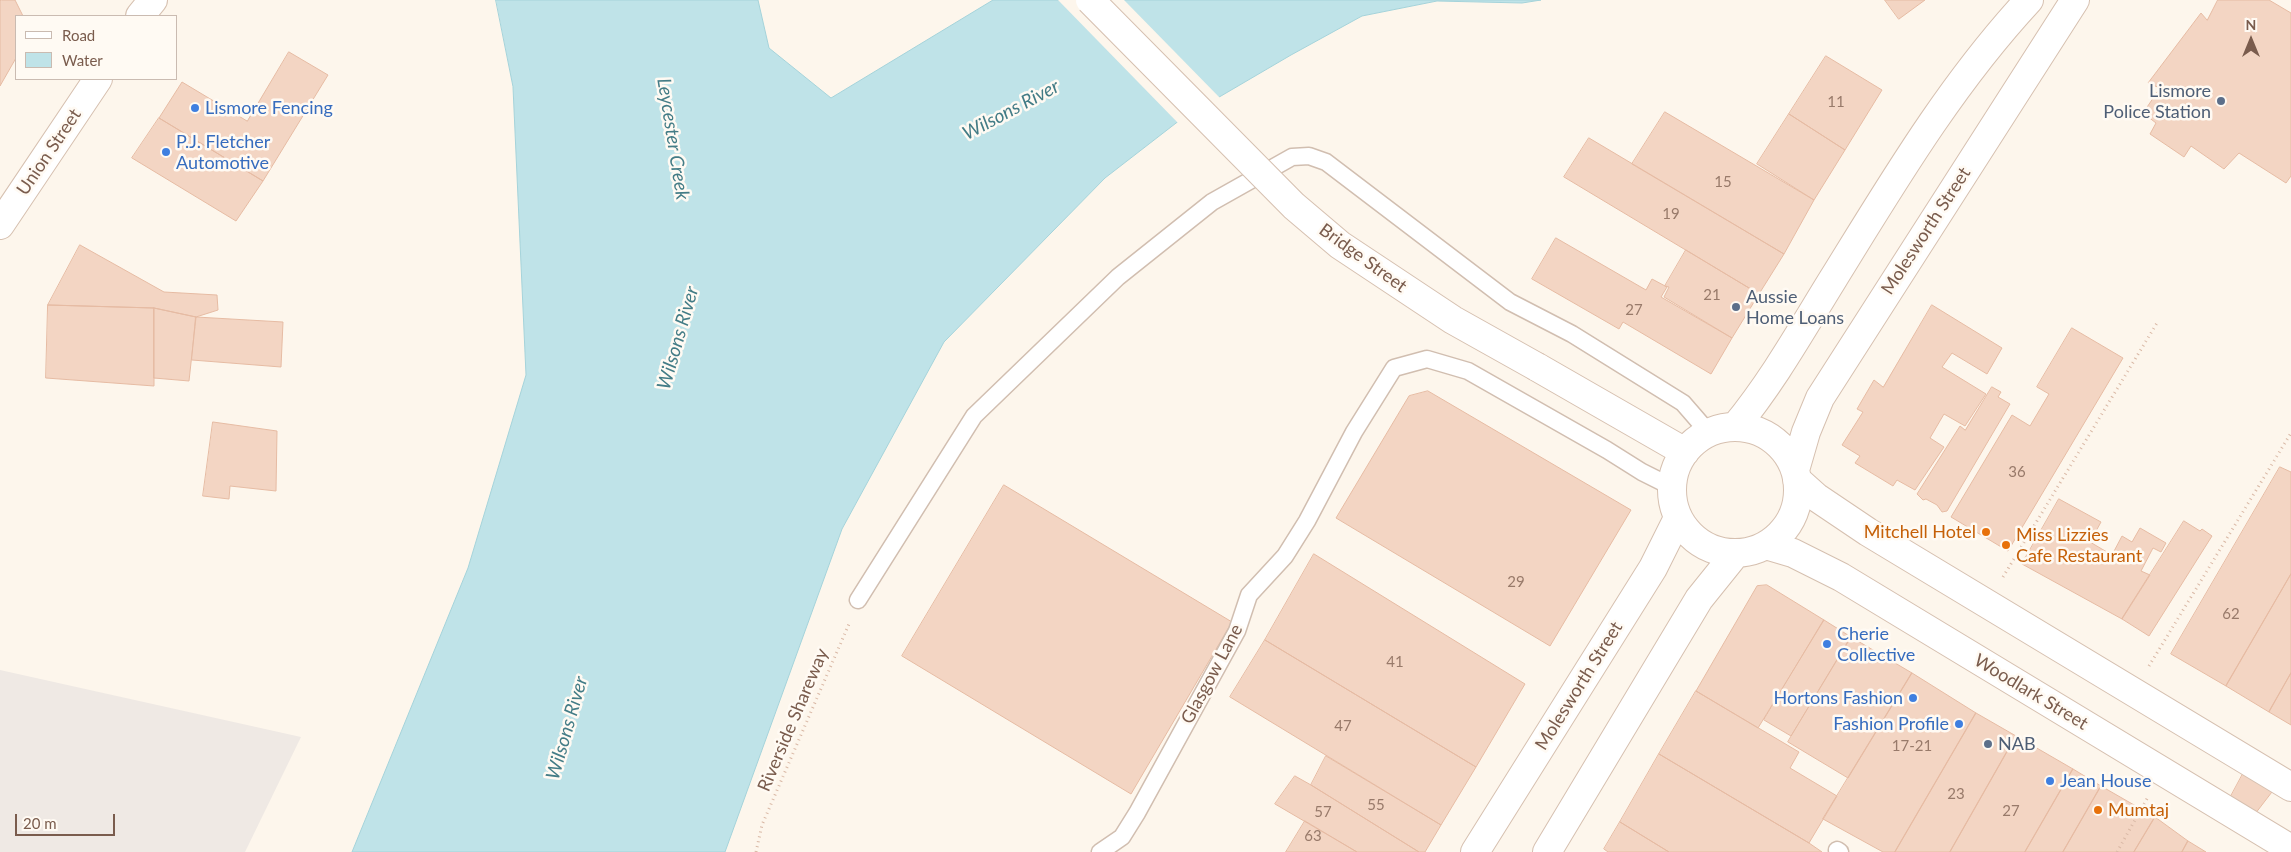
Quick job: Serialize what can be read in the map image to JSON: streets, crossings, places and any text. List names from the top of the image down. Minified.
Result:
{"streets":{"main road":["Union Street","Molesworth Street","Bridge Street","Woodlark Street"],"lane":["Glasgow Lane"],"path":["Riverside Shareway"]},"crossings":[["Molesworth Street","Bridge Street"],["Molesworth Street","Glasgow Lane"],["Molesworth Street","Woodlark Street"],["Bridge Street","Glasgow Lane"],["Bridge Street","Woodlark Street"],["Glasgow Lane","Woodlark Street"]],"water":["Wilsons River","Leycester Creek"],"places":["Lismore Police Station","Lismore Fencing","P.J. Fletcher Automotive","Aussie Home Loans","Mitchell Hotel","Miss Lizzies Cafe Restaurant","Cherie Collective","Hortons Fashion","Fashion Profile","NAB","Jean House","Mumtaj"],"house_numbers":["11","15","19","21","27","36","29","62","41","47","17-21","23","55","27","57","63"],"legend":["Road","Water"],"scale_bar":"20 m","north":"top"}
